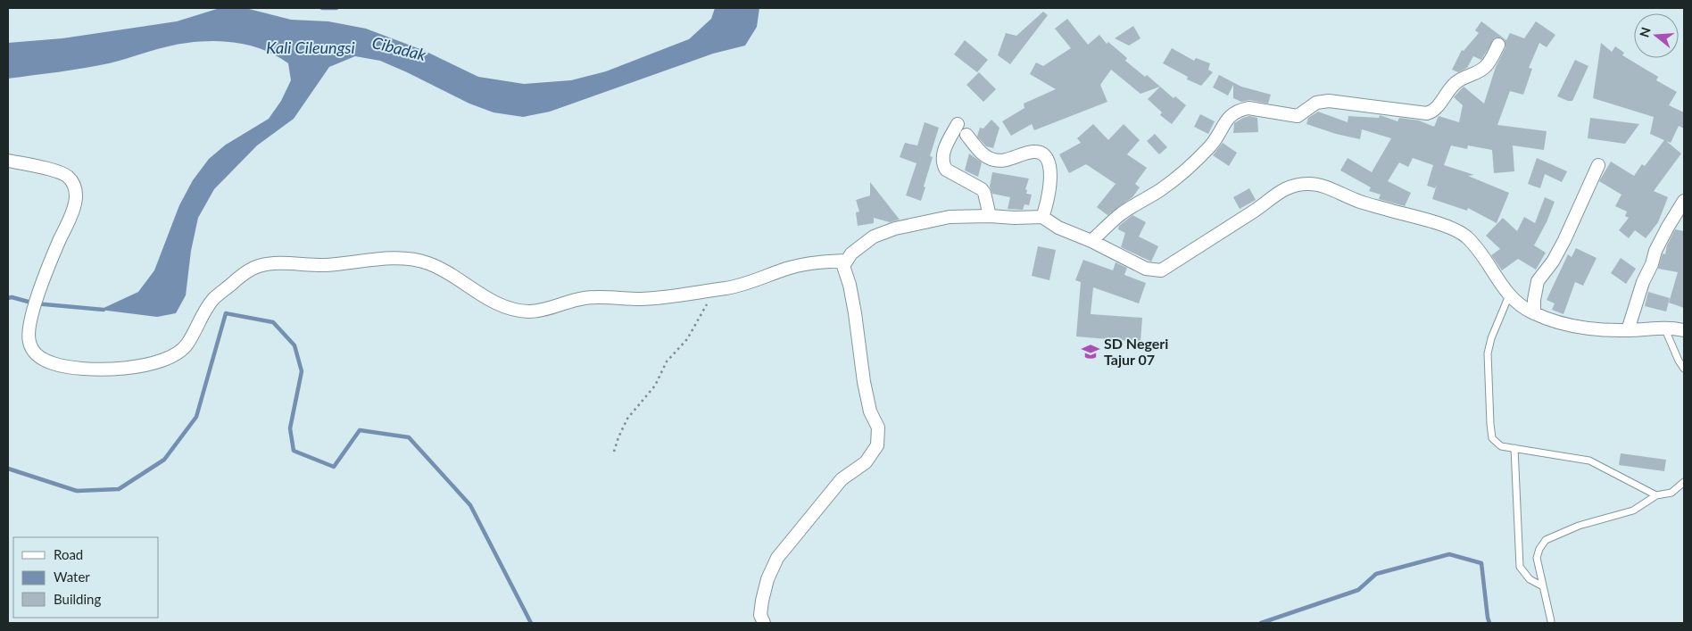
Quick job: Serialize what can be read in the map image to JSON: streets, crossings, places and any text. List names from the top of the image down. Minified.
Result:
{"water":["Kali Cileungsi","Cibadak"],"places":{"school or university":["SD Negeri Tajur 07"]},"legend":["Road","Water","Building"],"north":"left"}
